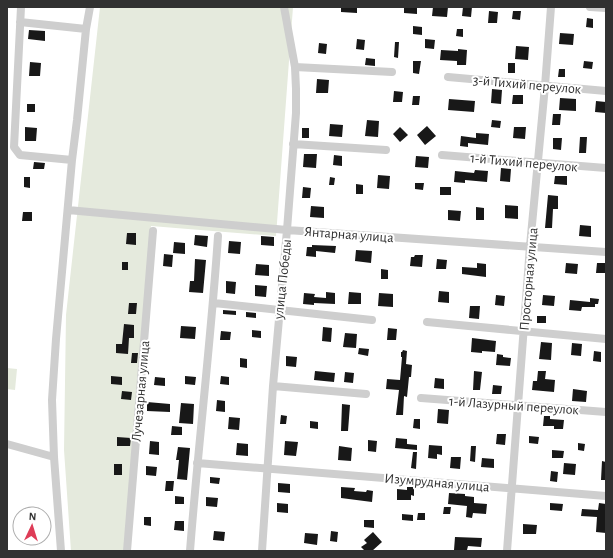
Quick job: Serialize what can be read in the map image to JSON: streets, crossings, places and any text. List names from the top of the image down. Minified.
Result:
{"streets":{"street":["3-й Тихий переулок","1-й Тихий переулок","Янтарная улица","улица Победы","Просторная улица","Лучезарная улица","1-й Лазурный переулок","Изумрудная улица"]},"crossings":[["3-й Тихий переулок","Просторная улица"],["1-й Тихий переулок","Просторная улица"],["Янтарная улица","улица Победы"],["Янтарная улица","Просторная улица"],["улица Победы","Изумрудная улица"],["Просторная улица","1-й Лазурный переулок"],["Просторная улица","Изумрудная улица"]],"north":"top"}
